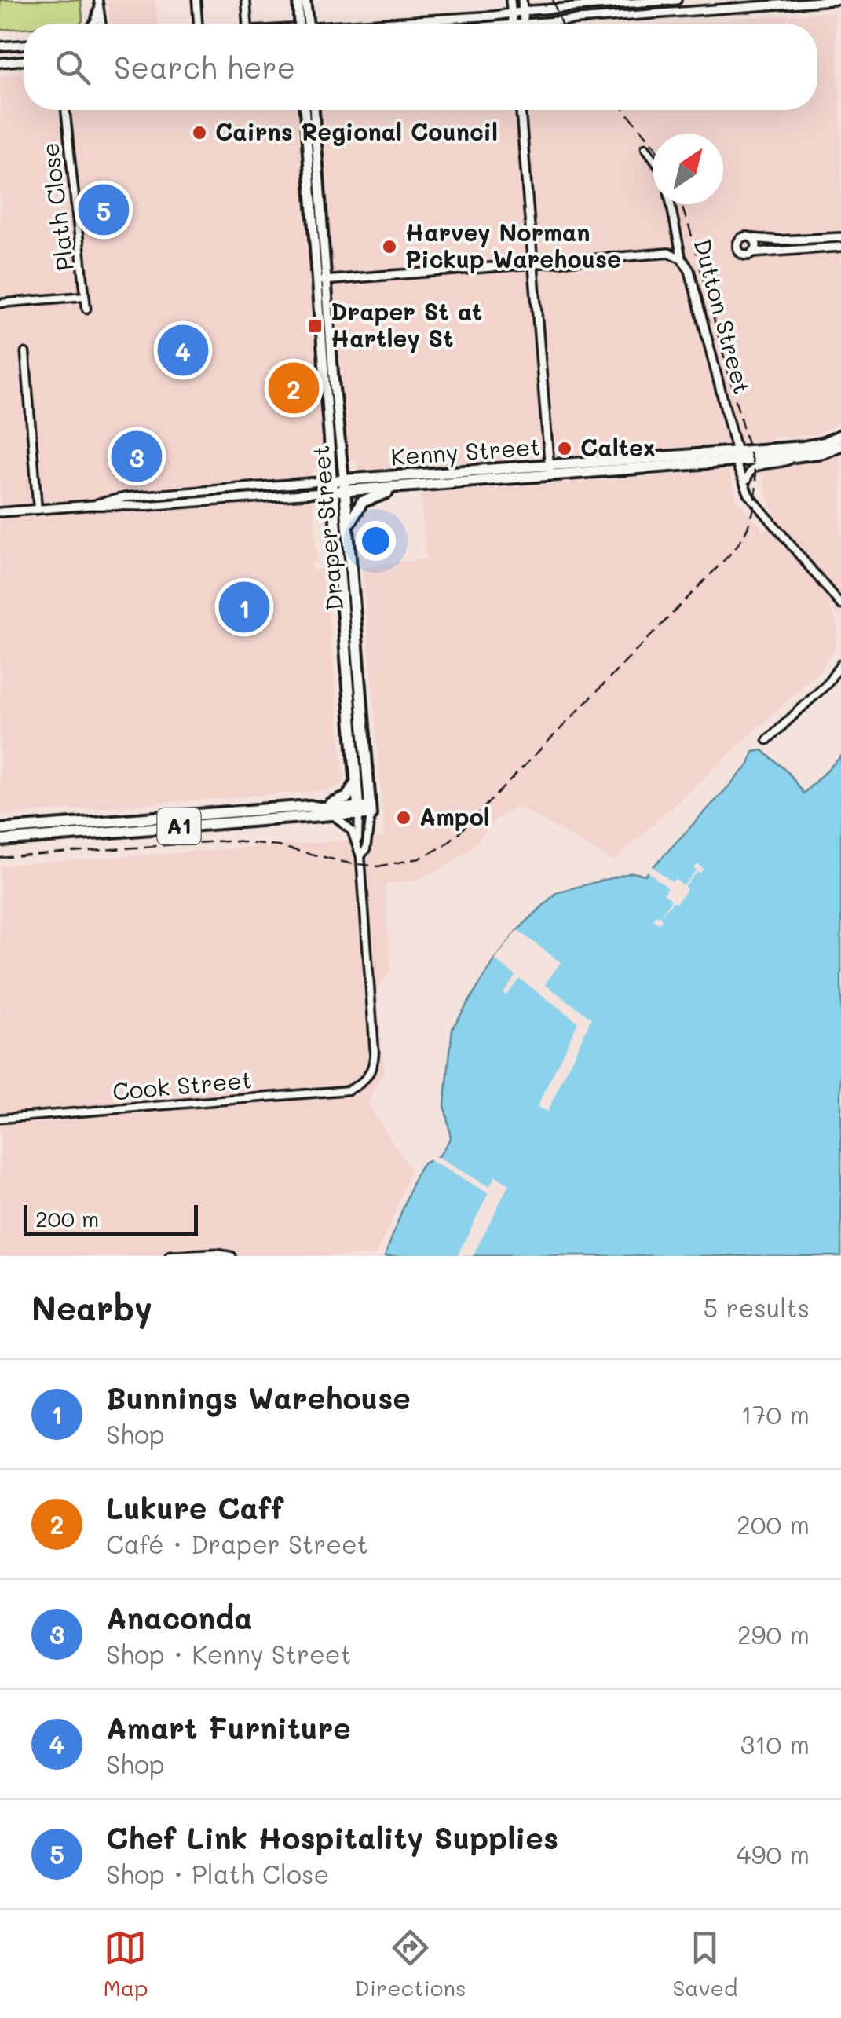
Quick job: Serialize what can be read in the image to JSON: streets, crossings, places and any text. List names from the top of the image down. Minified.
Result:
{"streets":{"highway":["Kenny Street","Draper Street","A1"],"street":["Plath Close","Dutton Street","Cook Street"]},"crossings":[["Dutton Street","Kenny Street"],["Kenny Street","Draper Street"],["Draper Street","A1"],["Draper Street","Cook Street"]],"places":{"other":["Cairns Regional Council","Harvey Norman Pickup Warehouse","Caltex","Ampol"],"transit":["Draper St at Hartley St"]},"scale_bar":"200 m","north":"top right","page":{"search":"Search here","pins":["5","4","2","3","1"],"scale":"200 m","heading":["Nearby","5 results"],"list":[{"mark":"1","name":"Bunnings Warehouse","note":"Shop","value":"170 m"},{"mark":"2","name":"Lukure Caff","note":"Café · Draper Street","value":"200 m"},{"mark":"3","name":"Anaconda","note":"Shop · Kenny Street","value":"290 m"},{"mark":"4","name":"Amart Furniture","note":"Shop","value":"310 m"},{"mark":"5","name":"Chef Link Hospitality Supplies","note":"Shop · Plath Close","value":"490 m"}],"nav":["Map","Directions","Saved"]}}
